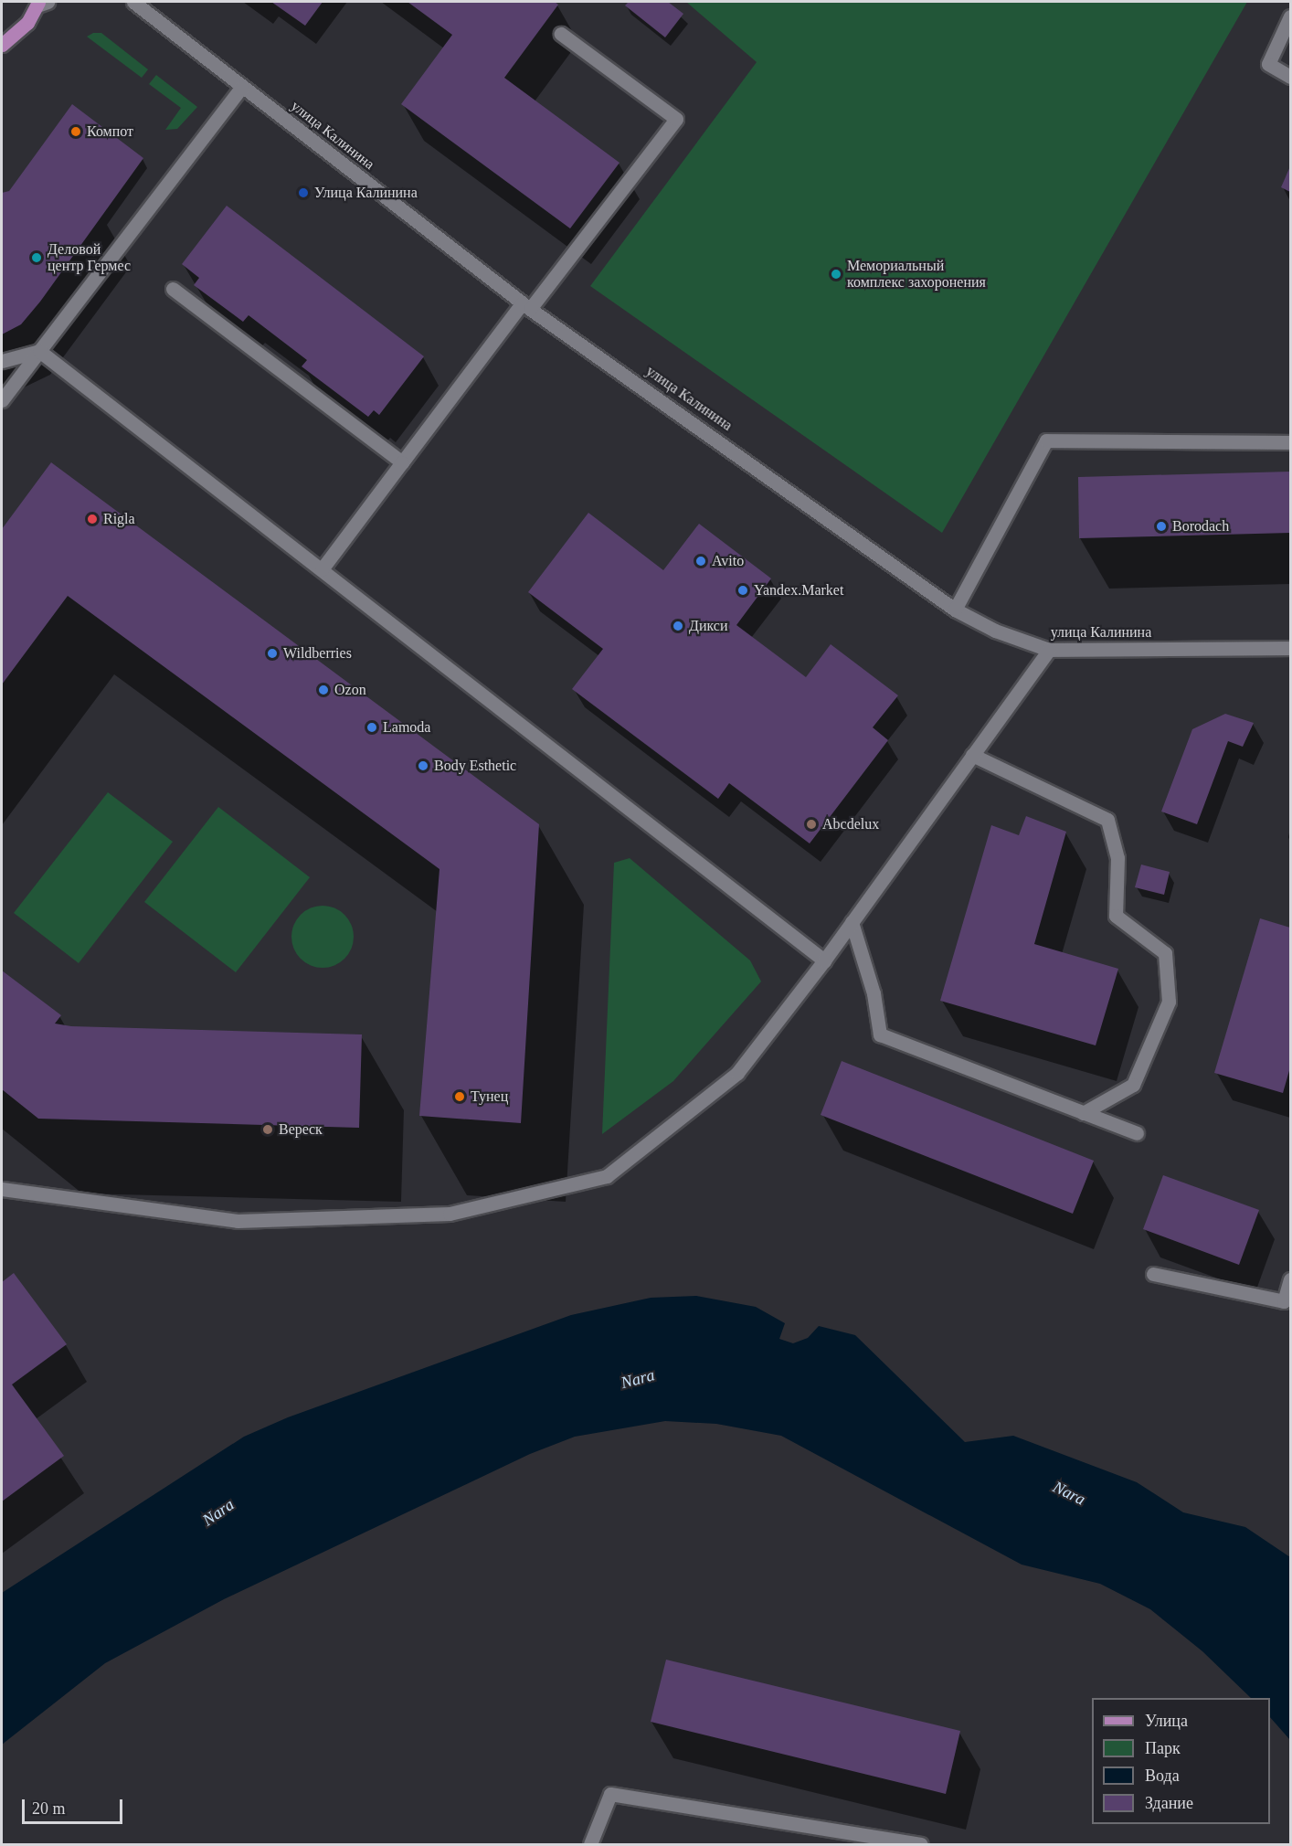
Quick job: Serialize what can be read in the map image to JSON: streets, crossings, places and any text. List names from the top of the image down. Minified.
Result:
{"streets":{"street":["улица Калинина"]},"water":["Nara"],"places":["Компот","Улица Калинина","Деловой центр Гермес","Мемориальный комплекс захоронения","Rigla","Borodach","Avito","Yandex.Market","Дикси","Wildberries","Ozon","Lamoda","Body Esthetic","Abcdelux","Тунец","Вереcк"],"legend":["Улица","Парк","Вода","Здание"],"scale_bar":"20 m"}
